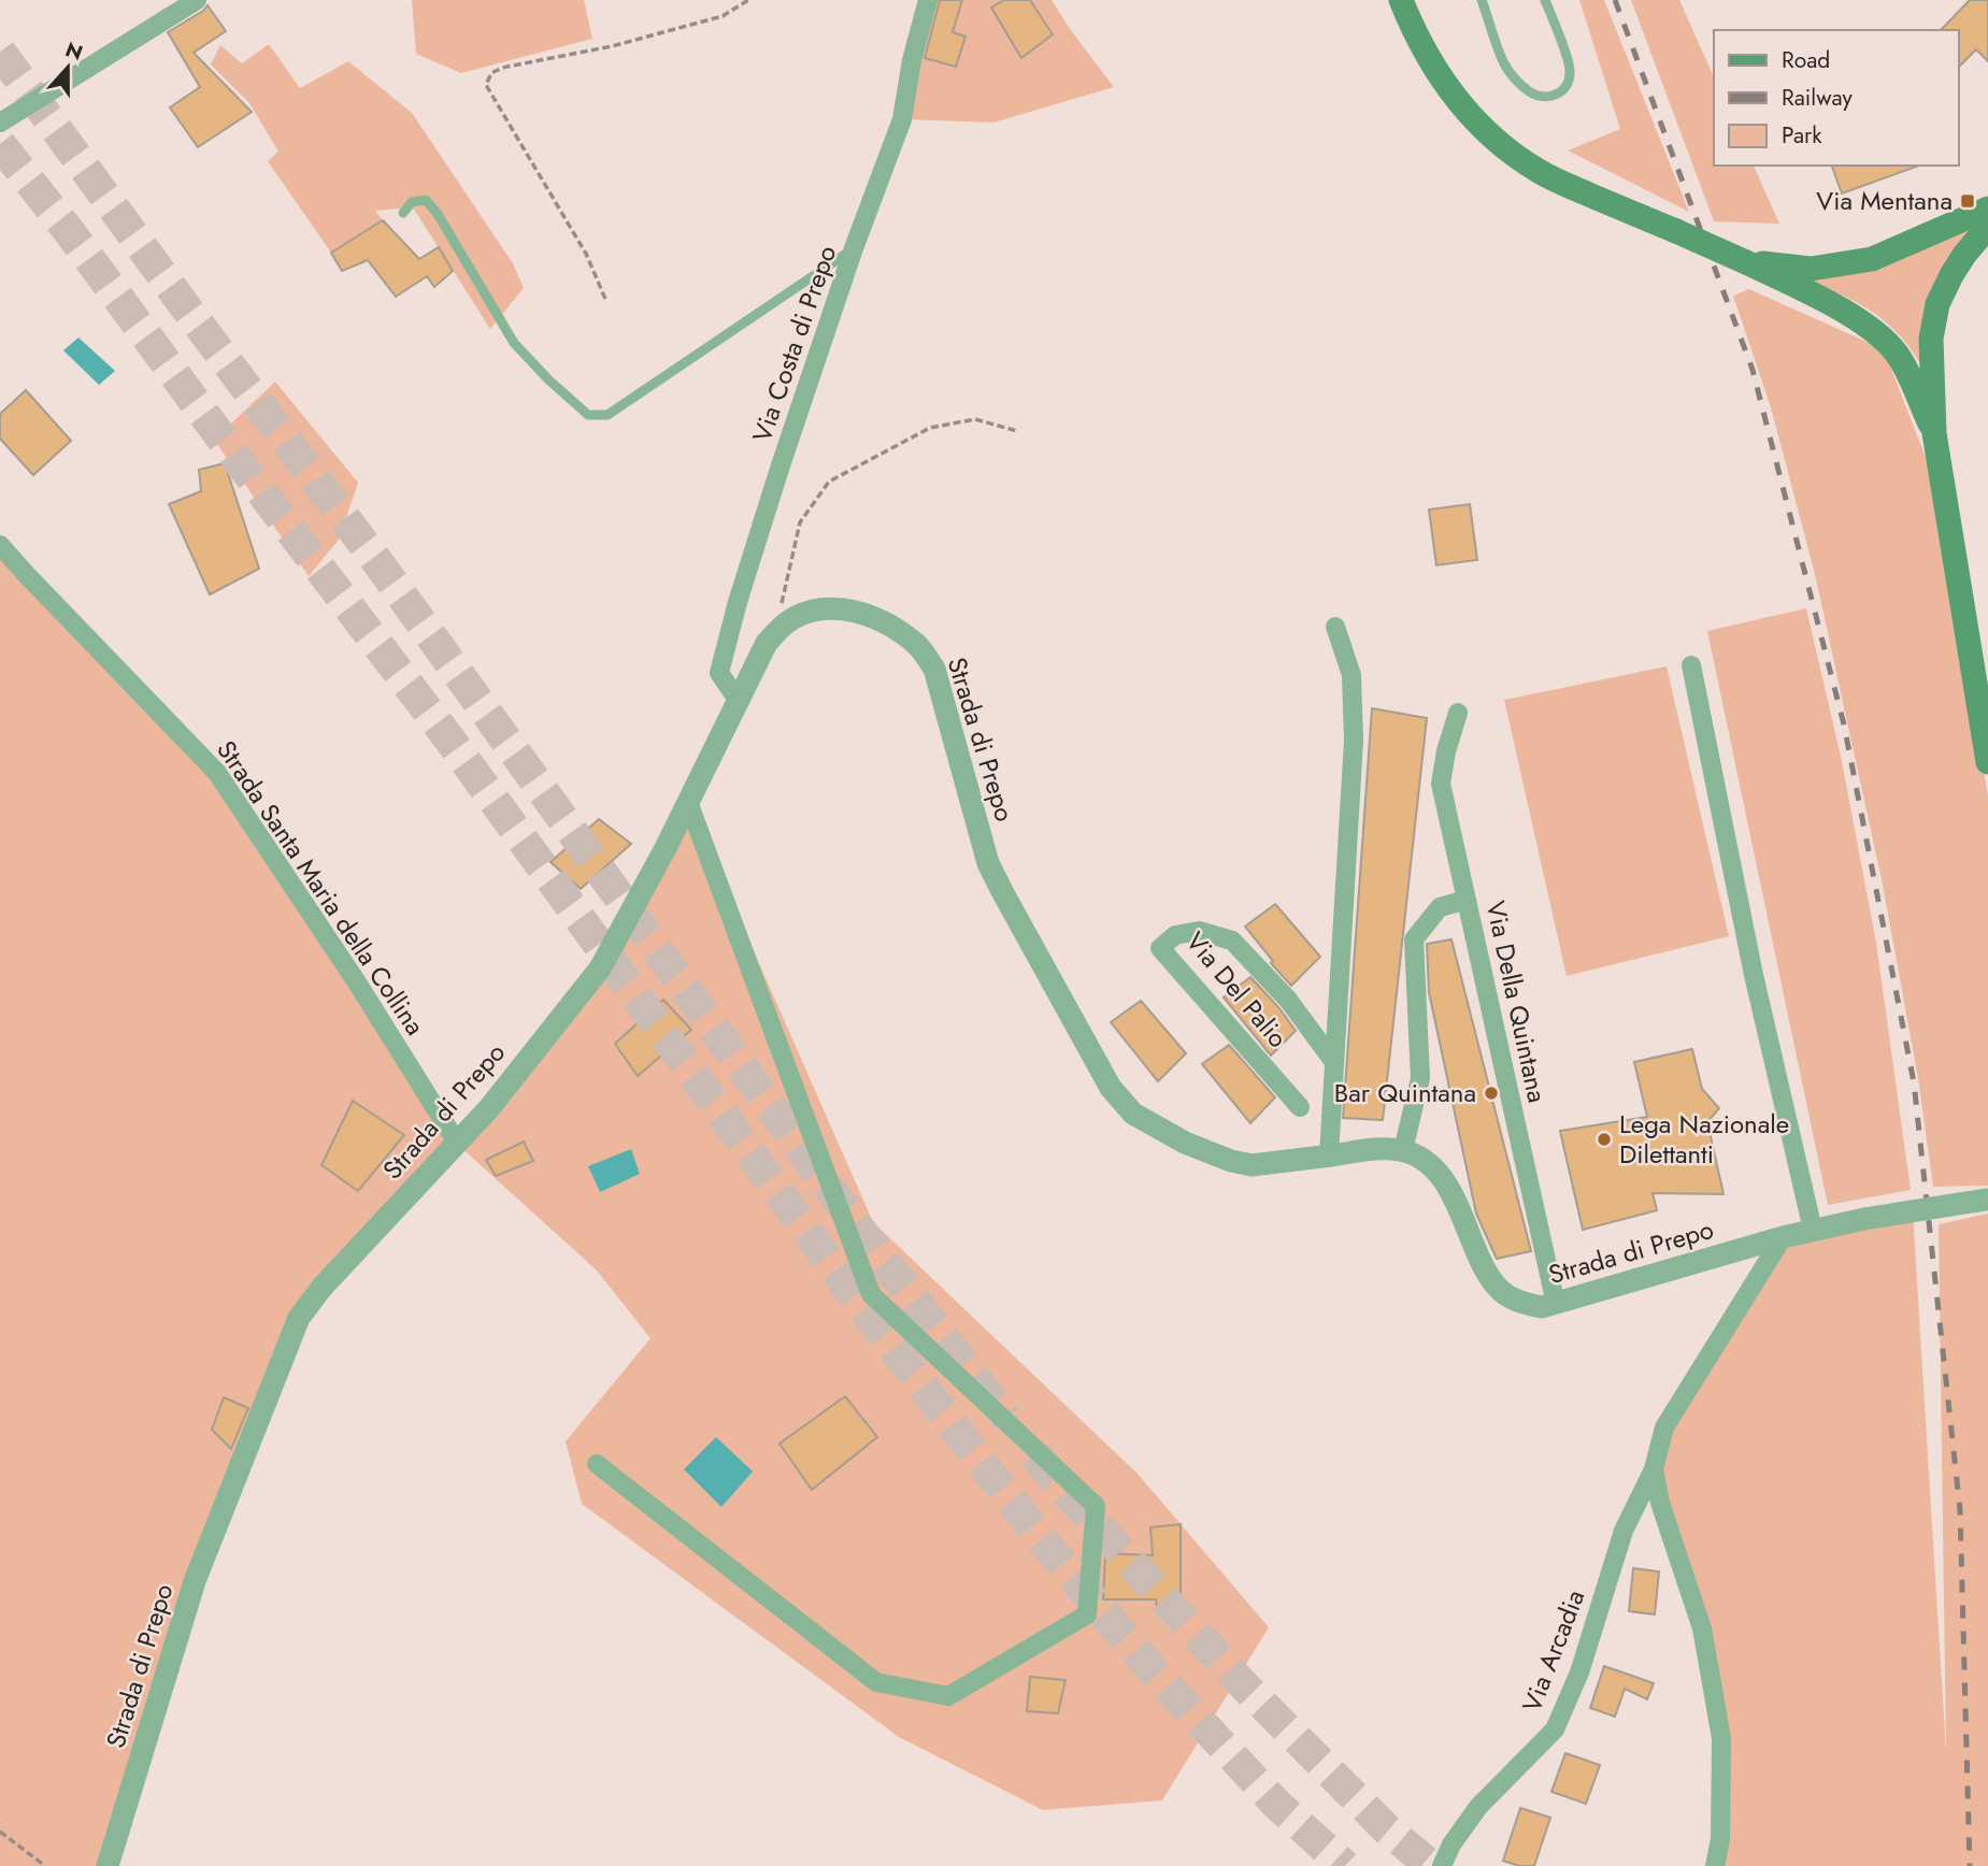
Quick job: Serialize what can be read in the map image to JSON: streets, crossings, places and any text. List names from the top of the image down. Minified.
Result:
{"streets":{"street":["Via Costa di Prepo","Strada di Prepo","Strada Santa Maria della Collina","Via Del Palio","Via Della Quintana","Via Arcadia"]},"crossings":[["Via Costa di Prepo","Strada di Prepo"],["Strada di Prepo","Strada Santa Maria della Collina"],["Strada di Prepo","Via Della Quintana"]],"places":{"transit":["Via Mentana"],"other":["Bar Quintana","Lega Nazionale Dilettanti"]},"legend":["Road","Railway","Park"],"north":"top"}
